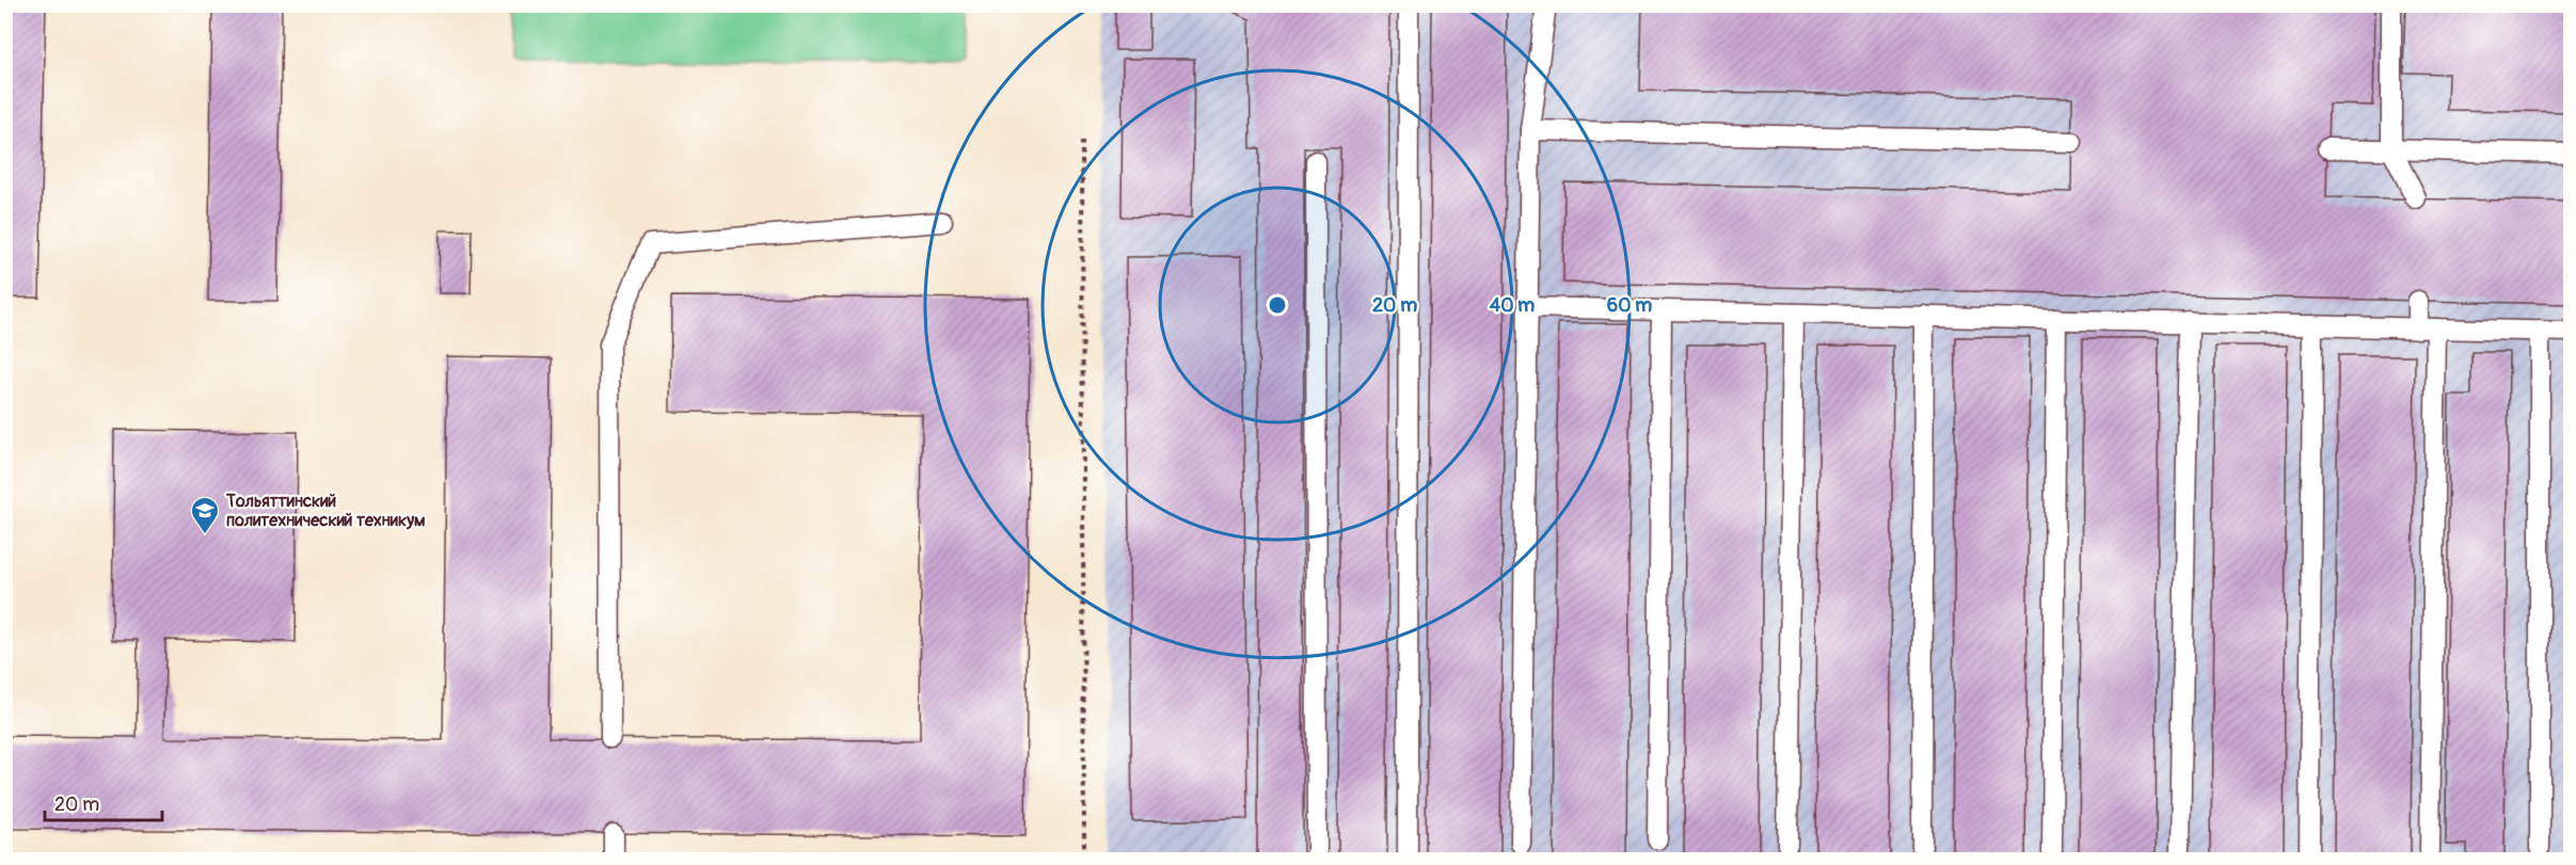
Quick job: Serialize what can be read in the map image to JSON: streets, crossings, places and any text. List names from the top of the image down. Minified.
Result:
{"places":{"school or university":["Тольяттинский политехнический техникум"]},"scale_bar":"20 m","rings":["20 m","40 m","60 m"]}
